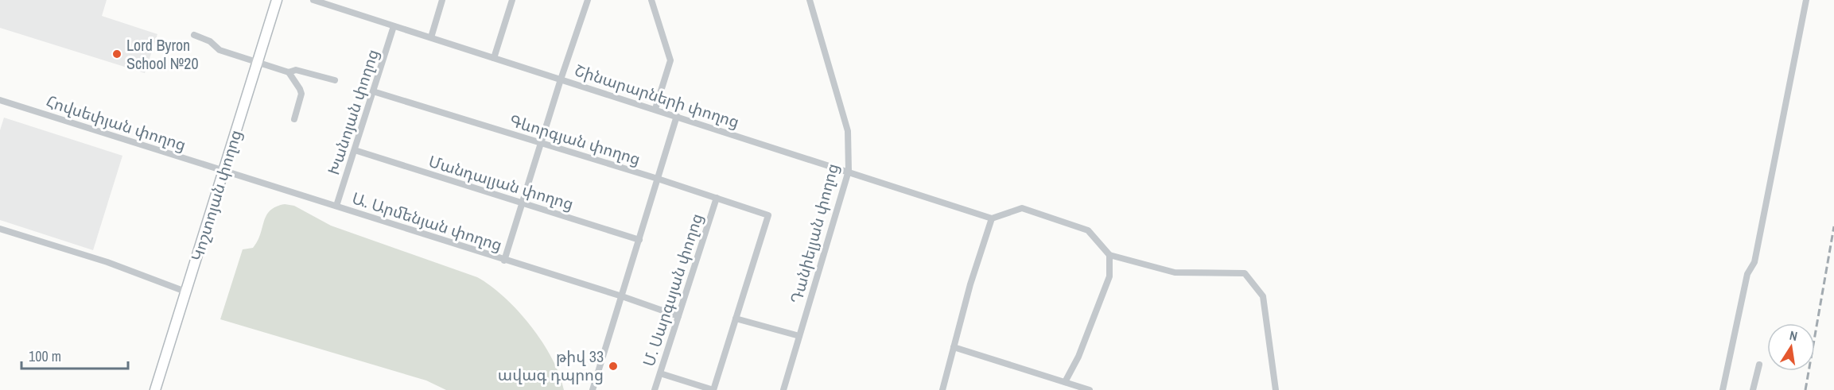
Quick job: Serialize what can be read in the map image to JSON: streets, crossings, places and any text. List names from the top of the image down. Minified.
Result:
{"streets":{"street":["Շինարարների փողոց","Խանոյան փողոց","Հովսեփյան փողոց","Գևորգյան փողոց","Մանդալյան փողոց","Կոշտոյան փողոց","Ա. Արմենյան փողոց","Դանիելյան փողոց","Մ. Սարգսյան փողոց"]},"crossings":[["Շինարարների փողոց","Խանոյան փողոց"],["Շինարարների փողոց","Դանիելյան փողոց"],["Խանոյան փողոց","Գևորգյան փողոց"],["Խանոյան փողոց","Մանդալյան փողոց"],["Խանոյան փողոց","Ա. Արմենյան փողոց"],["Հովսեփյան փողոց","Կոշտոյան փողոց"],["Հովսեփյան փողոց","Ա. Արմենյան փողոց"],["Գևորգյան փողոց","Մ. Սարգսյան փողոց"],["Կոշտոյան փողոց","Ա. Արմենյան փողոց"],["Ա. Արմենյան փողոց","Մ. Սարգսյան փողոց"]],"places":["Lord Byron School №20","թիվ 33 ավագ դպրոց"],"scale_bar":"100 m","north":"top"}
